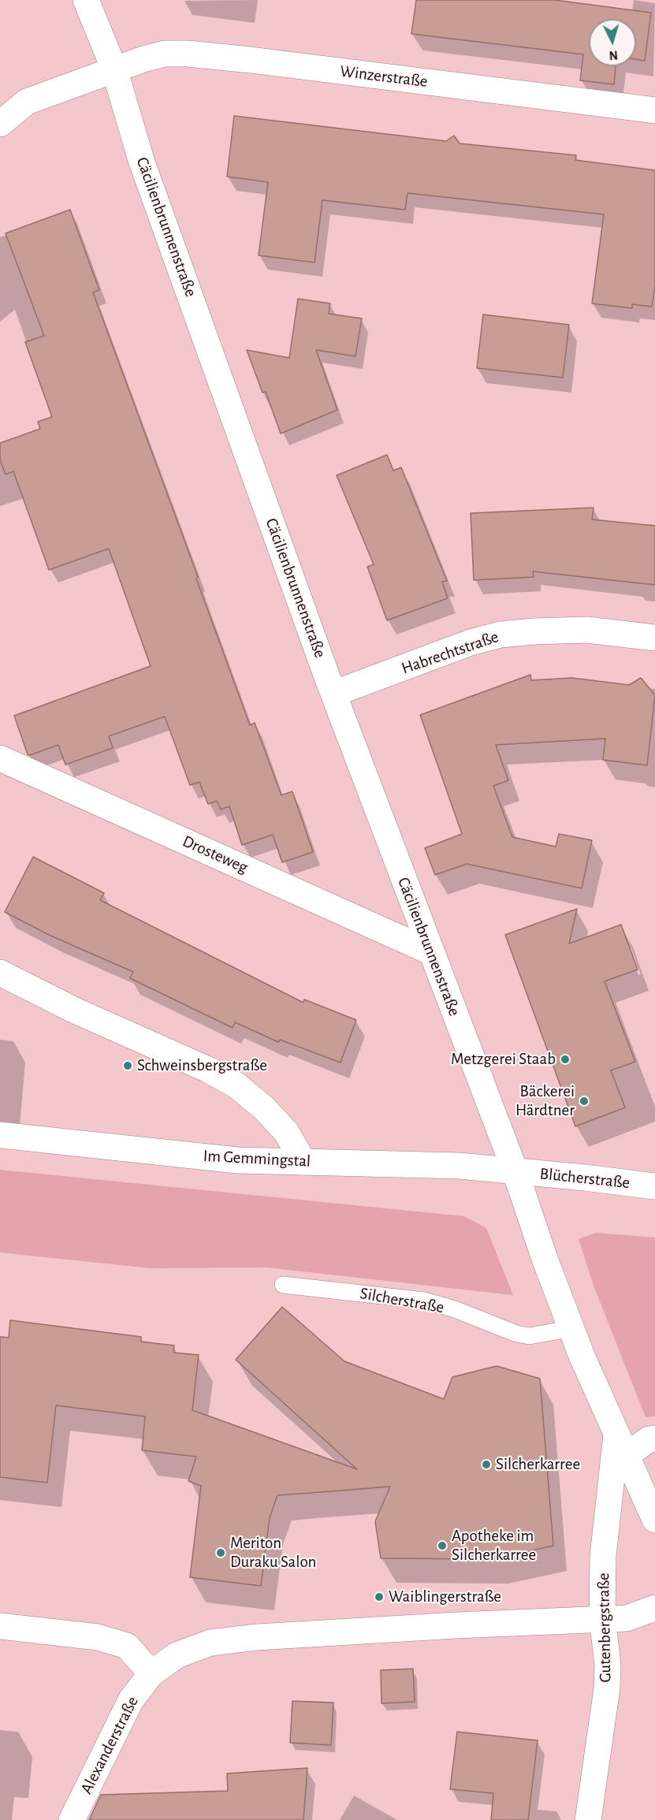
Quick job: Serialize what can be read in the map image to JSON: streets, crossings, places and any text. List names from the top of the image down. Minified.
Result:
{"streets":{"street":["Winzerstraße","Cäcilienbrunnenstraße","Habrechtstraße","Drosteweg","Im Gemmingstal","Blücherstraße","Gutenbergstraße","Alexanderstraße"],"lane":["Silcherstraße"]},"crossings":[["Winzerstraße","Cäcilienbrunnenstraße"],["Cäcilienbrunnenstraße","Habrechtstraße"],["Cäcilienbrunnenstraße","Drosteweg"],["Cäcilienbrunnenstraße","Im Gemmingstal"],["Cäcilienbrunnenstraße","Blücherstraße"],["Im Gemmingstal","Blücherstraße"]],"places":["Metzgerei Staab","Schweinsbergstraße","Bäckerei Härdtner","Silcherkarree","Apotheke im Silcherkarree","Meriton Duraku Salon","Waiblingerstraße"],"north":"bottom"}
